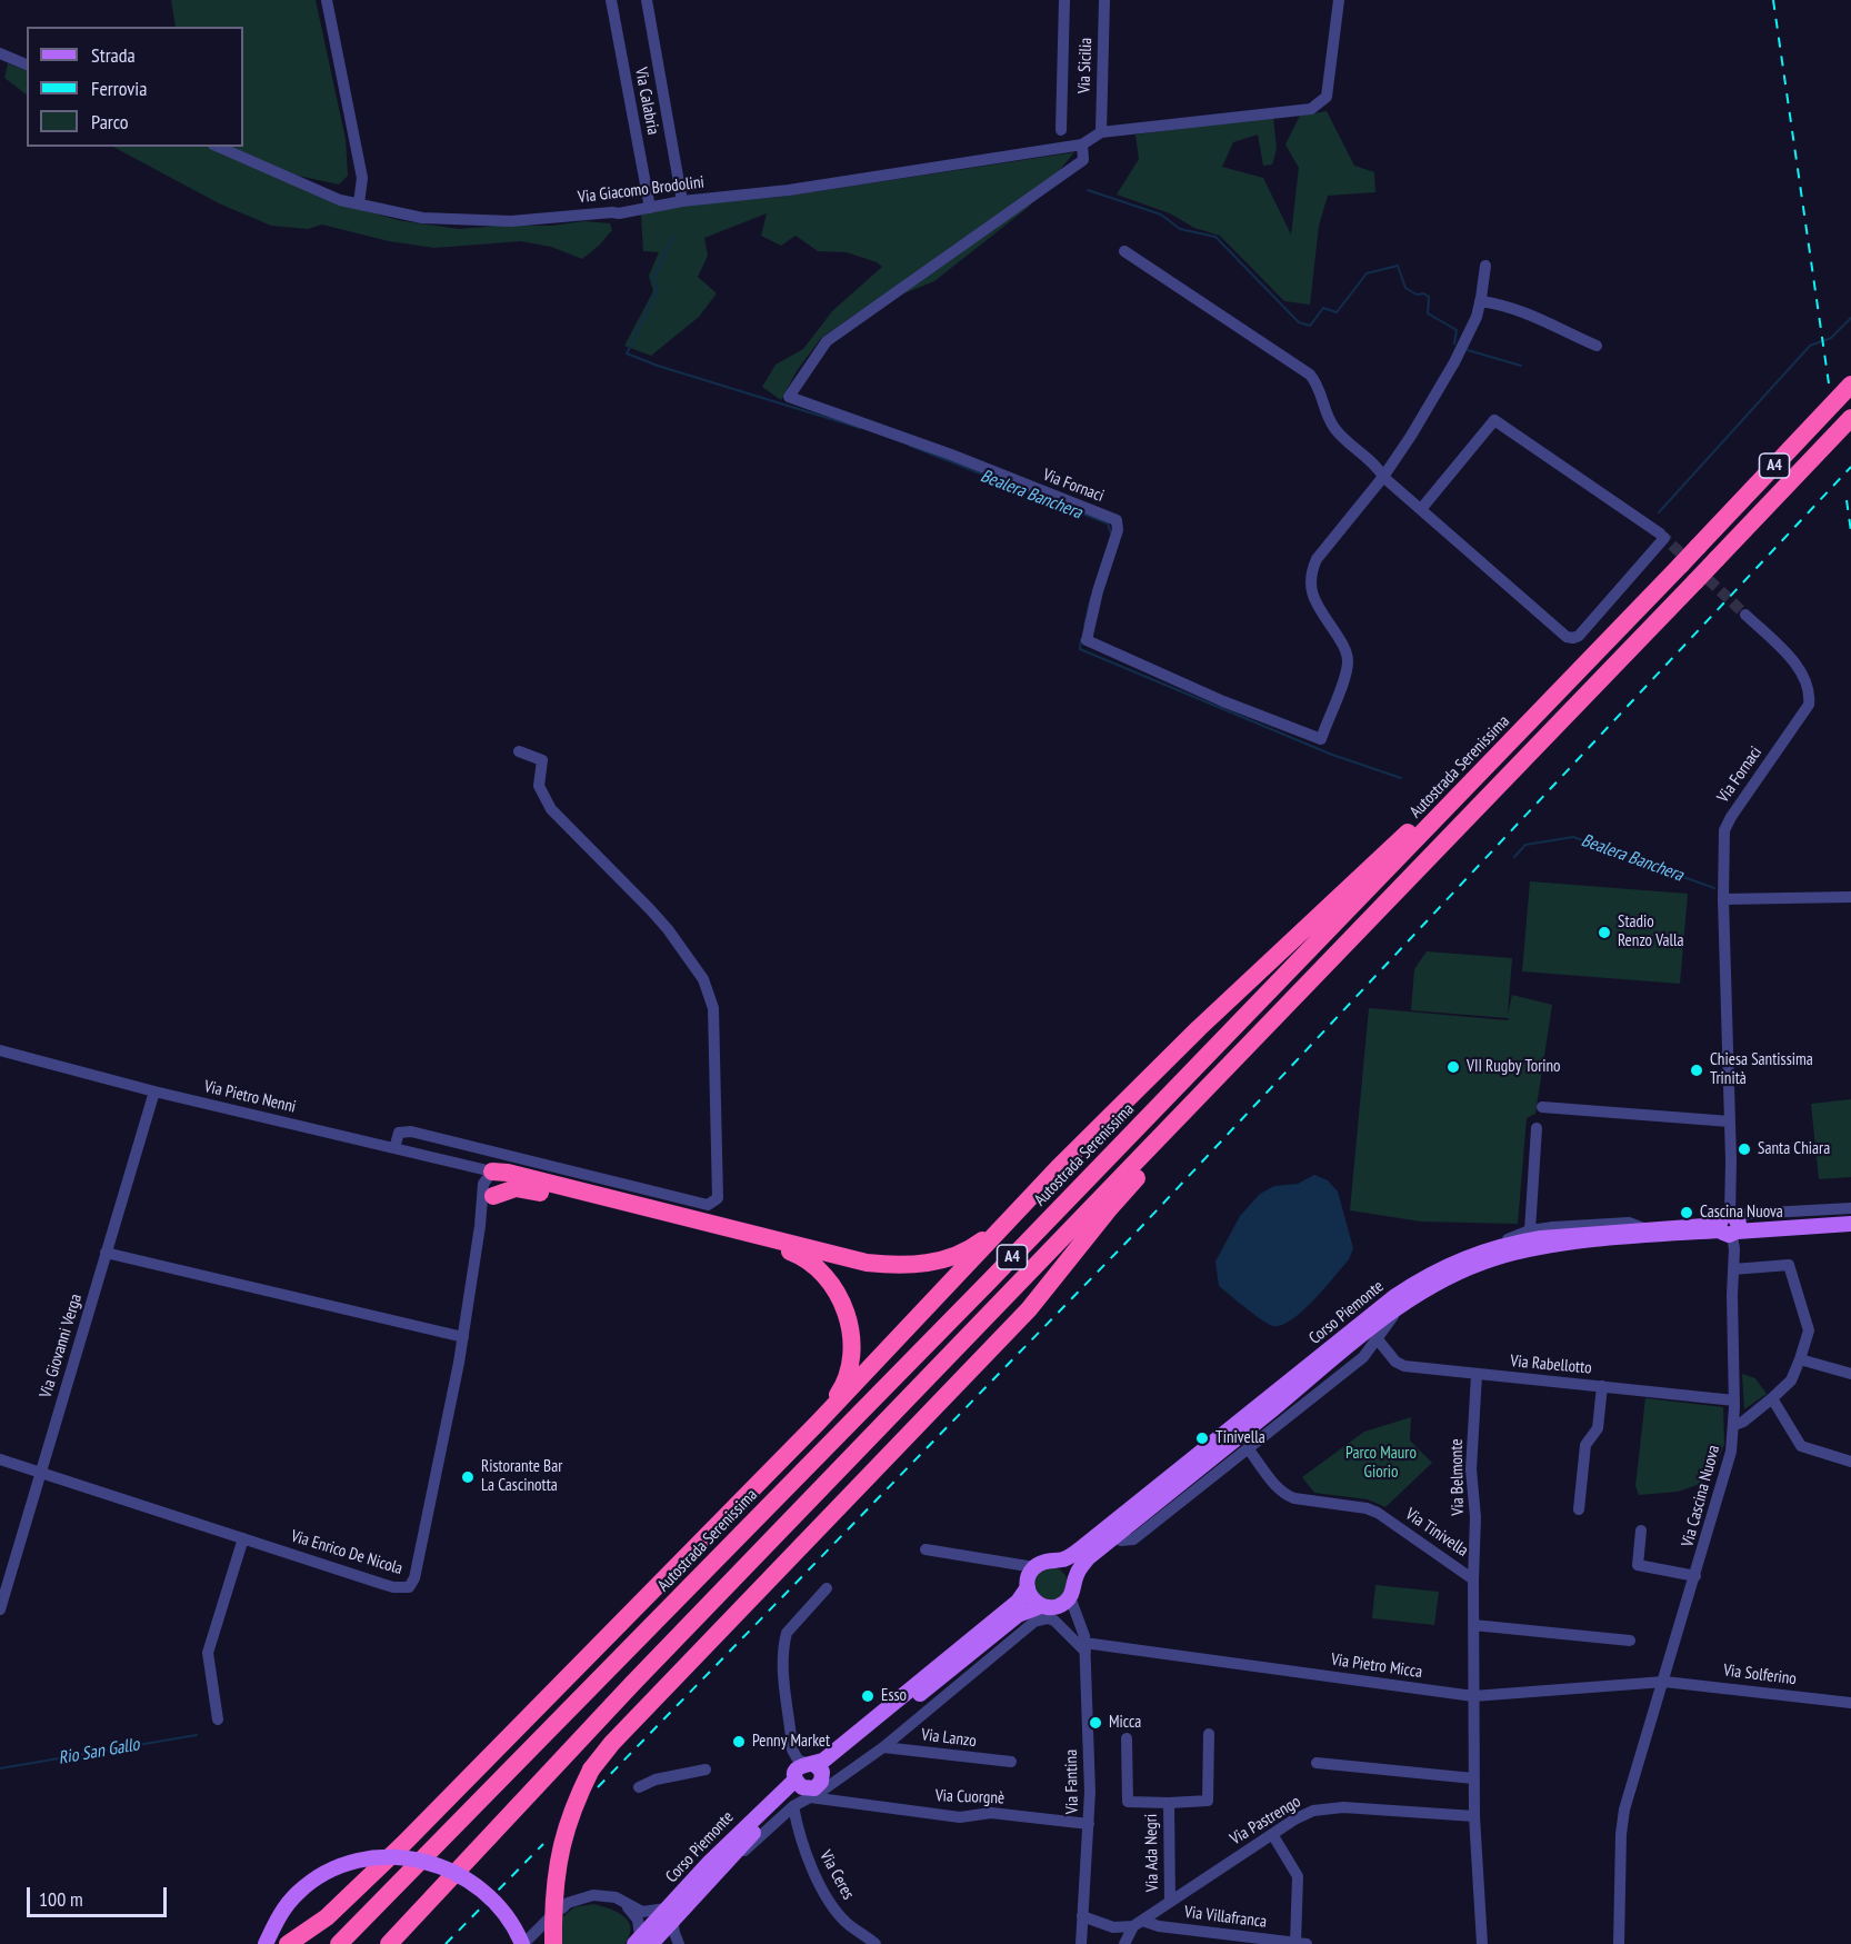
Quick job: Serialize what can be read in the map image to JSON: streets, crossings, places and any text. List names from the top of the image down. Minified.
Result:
{"streets":{"highway":["A4","Autostrada Serenissima"],"main road":["Corso Piemonte"],"street":["Via Sicilia","Via Calabria","Via Giacomo Brodolini","Via Fornaci","Via Pietro Nenni","Via Giovanni Verga","Via Rabellotto","Via Belmonte","Via Cascina Nuova","Via Tinivella","Via Enrico De Nicola","Via Pietro Micca","Via Solferino","Via Lanzo","Via Fantina","Via Cuorgnè","Via Pastrengo","Via Ada Negri","Via Ceres","Via Villafranca"]},"crossings":[["Via Calabria","Via Giacomo Brodolini"],["Via Giacomo Brodolini","Via Fornaci"],["Via Fornaci","Via Cascina Nuova"],["Via Pietro Nenni","Via Giovanni Verga"],["Via Pietro Nenni","Via Enrico De Nicola"],["Corso Piemonte","Via Rabellotto"],["Corso Piemonte","Via Cascina Nuova"],["Corso Piemonte","Via Tinivella"],["Corso Piemonte","Via Pietro Micca"],["Corso Piemonte","Via Lanzo"],["Corso Piemonte","Via Fantina"],["Corso Piemonte","Via Cuorgnè"],["Corso Piemonte","Via Ceres"],["Via Giovanni Verga","Via Enrico De Nicola"],["Via Rabellotto","Via Belmonte"],["Via Rabellotto","Via Cascina Nuova"],["Via Belmonte","Via Tinivella"],["Via Cascina Nuova","Via Pietro Micca"],["Via Cascina Nuova","Via Solferino"],["Via Tinivella","Via Pietro Micca"],["Via Tinivella","Via Pastrengo"],["Via Pietro Micca","Via Solferino"],["Via Pietro Micca","Via Fantina"],["Via Fantina","Via Cuorgnè"],["Via Pastrengo","Via Ada Negri"],["Via Pastrengo","Via Villafranca"]],"water":["Bealera Banchera","Rio San Gallo"],"parks":["Parco Mauro Giorio"],"places":["Stadio Renzo Valla","VII Rugby Torino","Chiesa Santissima Trinità","Santa Chiara","Cascina Nuova","Tinivella","Ristorante Bar La Cascinotta","Esso","Micca","Penny Market"],"legend":["Strada","Ferrovia","Parco"],"scale_bar":"100 m"}
